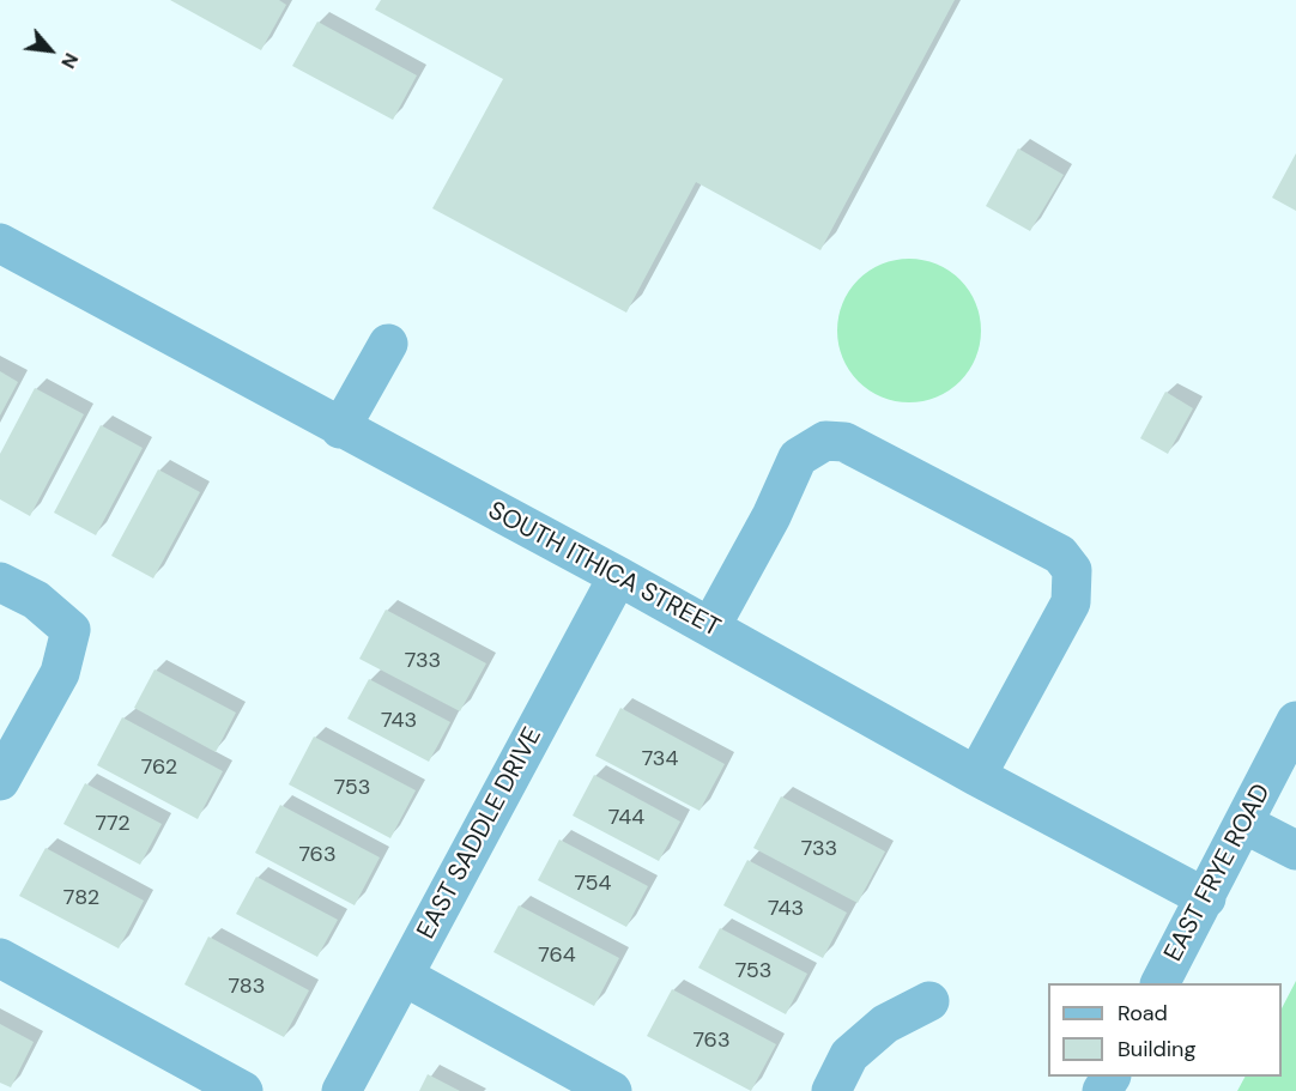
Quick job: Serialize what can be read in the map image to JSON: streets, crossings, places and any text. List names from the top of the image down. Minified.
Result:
{"streets":{"street":["SOUTH ITHICA STREET","EAST SADDLE DRIVE","EAST FRYE ROAD"]},"crossings":[["SOUTH ITHICA STREET","EAST SADDLE DRIVE"],["SOUTH ITHICA STREET","EAST FRYE ROAD"]],"house_numbers":["733","743","734","762","753","744","772","733","763","754","782","743","764","753","783","763"],"legend":["Road","Building"],"north":"bottom right"}
